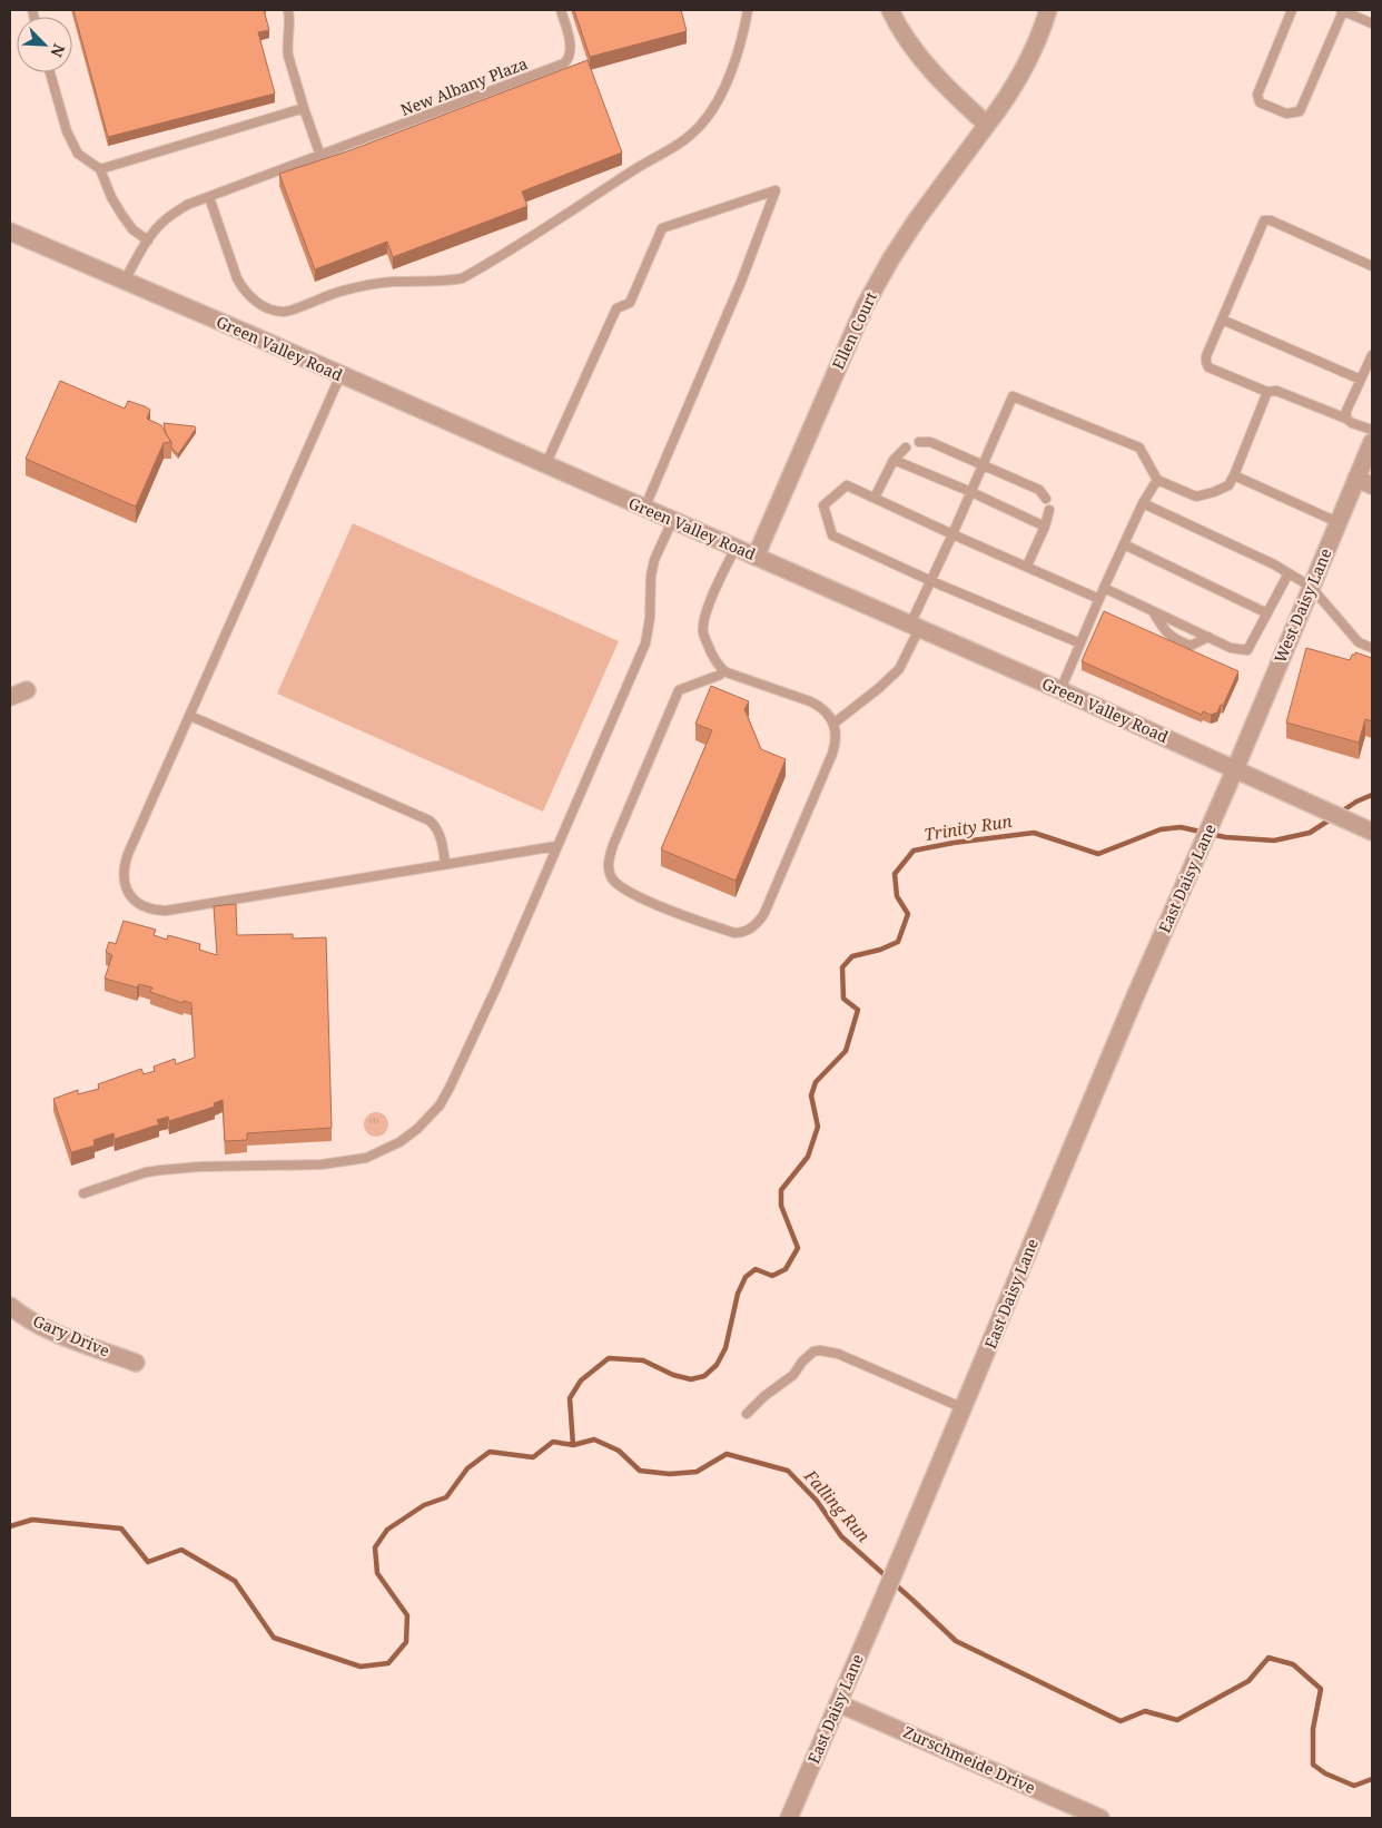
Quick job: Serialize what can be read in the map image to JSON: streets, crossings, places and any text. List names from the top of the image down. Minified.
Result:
{"streets":{"street":["Ellen Court","Green Valley Road","West Daisy Lane","East Daisy Lane","Gary Drive","Zurschmeide Drive"],"lane":["New Albany Plaza"]},"crossings":[["New Albany Plaza","Green Valley Road"],["Ellen Court","Green Valley Road"],["Green Valley Road","West Daisy Lane"],["Green Valley Road","East Daisy Lane"],["West Daisy Lane","East Daisy Lane"],["East Daisy Lane","Zurschmeide Drive"]],"water":["Trinity Run","Falling Run"],"north":"bottom right"}
